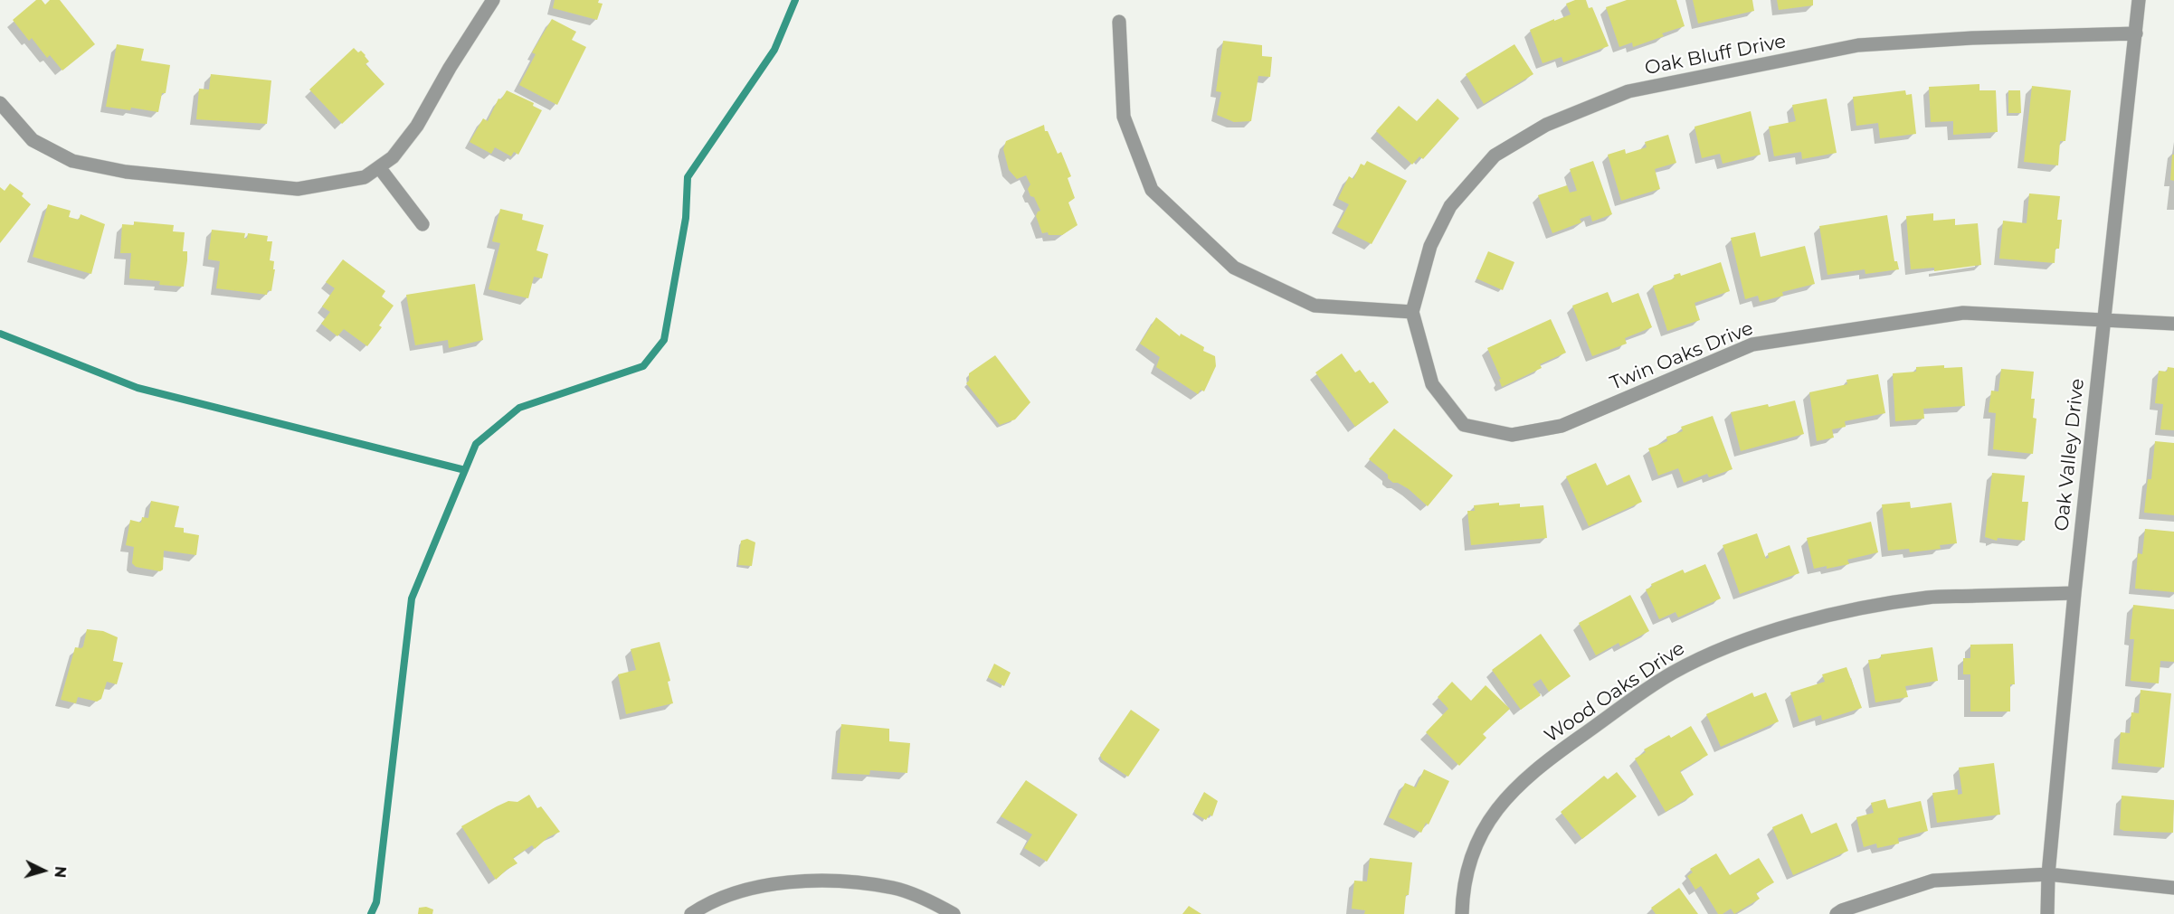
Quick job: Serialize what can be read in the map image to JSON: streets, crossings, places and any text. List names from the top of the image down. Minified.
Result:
{"streets":{"street":["Oak Bluff Drive","Twin Oaks Drive","Oak Valley Drive","Wood Oaks Drive"]},"crossings":[["Oak Bluff Drive","Twin Oaks Drive"],["Oak Bluff Drive","Oak Valley Drive"],["Twin Oaks Drive","Oak Valley Drive"],["Oak Valley Drive","Wood Oaks Drive"]],"north":"right"}
